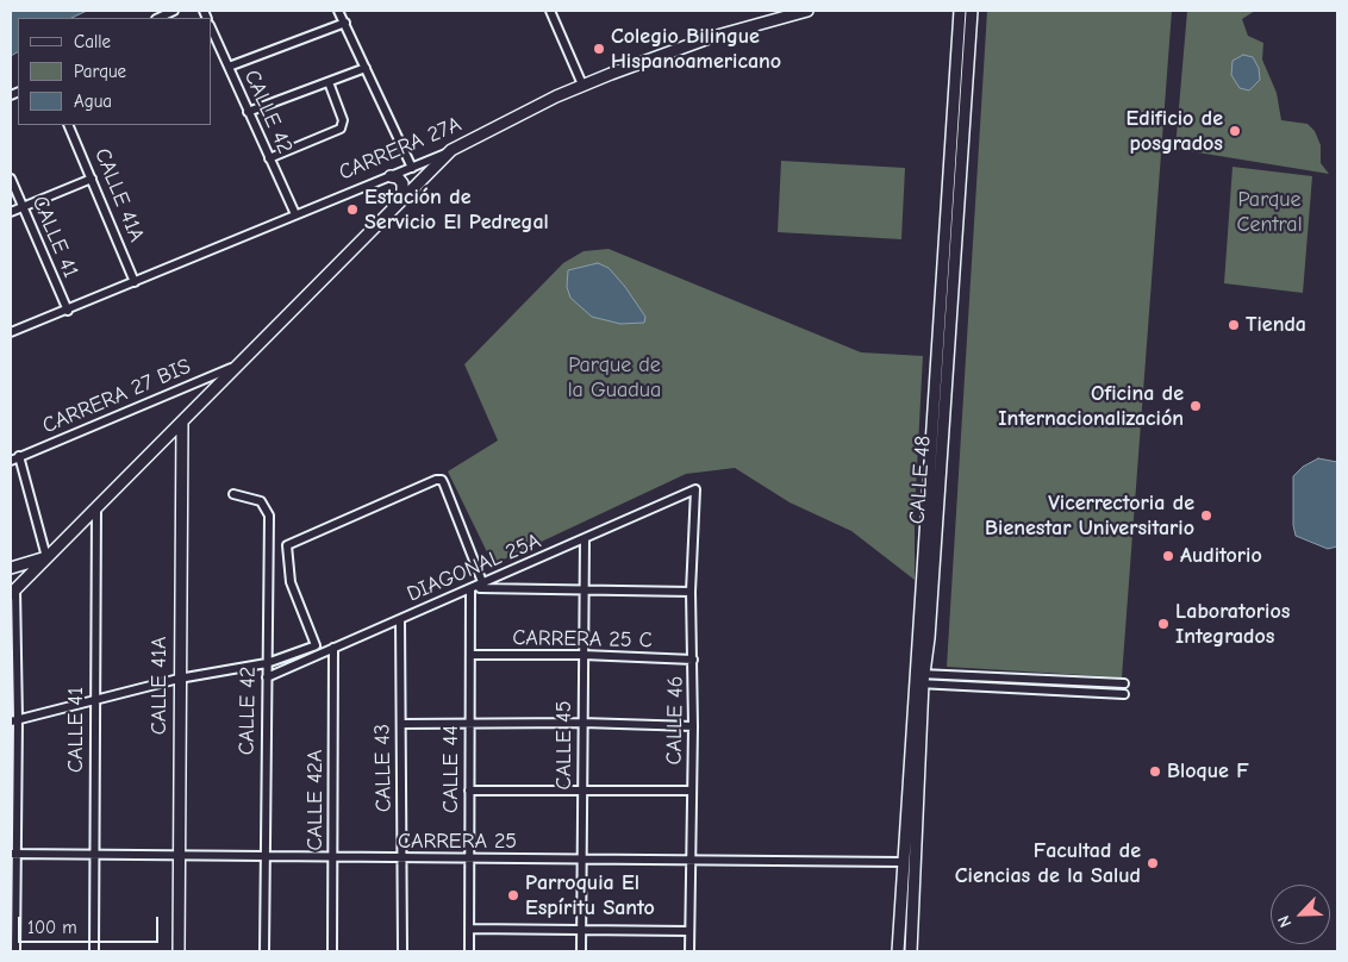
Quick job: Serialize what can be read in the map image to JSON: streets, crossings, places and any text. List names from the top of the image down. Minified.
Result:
{"streets":{"main road":["CARRERA 27A","CALLE 41A","CALLE 48"],"street":["CALLE 42","CALLE 41","CARRERA 27 BIS","DIAGONAL 25A","CARRERA 25 C","CALLE 46","CALLE 45","CALLE 43","CALLE 44","CALLE 42A","CARRERA 25"]},"crossings":[["CALLE 42","CARRERA 27A"],["CALLE 42","DIAGONAL 25A"],["CALLE 42","CARRERA 25"],["CARRERA 27A","CALLE 41A"],["CARRERA 27A","CALLE 41"],["CALLE 41A","CARRERA 25"],["CALLE 41","CARRERA 25"],["CALLE 48","CARRERA 25"],["DIAGONAL 25A","CALLE 46"],["DIAGONAL 25A","CALLE 45"],["DIAGONAL 25A","CALLE 43"],["DIAGONAL 25A","CALLE 44"],["DIAGONAL 25A","CALLE 42A"],["CARRERA 25 C","CALLE 46"],["CARRERA 25 C","CALLE 45"],["CARRERA 25 C","CALLE 44"],["CALLE 46","CARRERA 25"],["CALLE 45","CARRERA 25"],["CALLE 43","CARRERA 25"],["CALLE 44","CARRERA 25"],["CALLE 42A","CARRERA 25"]],"parks":["Parque Central","Parque de la Guadua"],"places":["Colegio Bilingue Hispanoamericano","Edificio de posgrados","Estación de Servicio El Pedregal","Tienda","Oficina de Internacionalización","Vicerrectoria de Bienestar Universitario","Auditorio","Laboratorios Integrados","Bloque F","Facultad de Ciencias de la Salud","Parroquia El Espíritu Santo"],"legend":["Calle","Parque","Agua"],"scale_bar":"100 m","north":"bottom left"}
